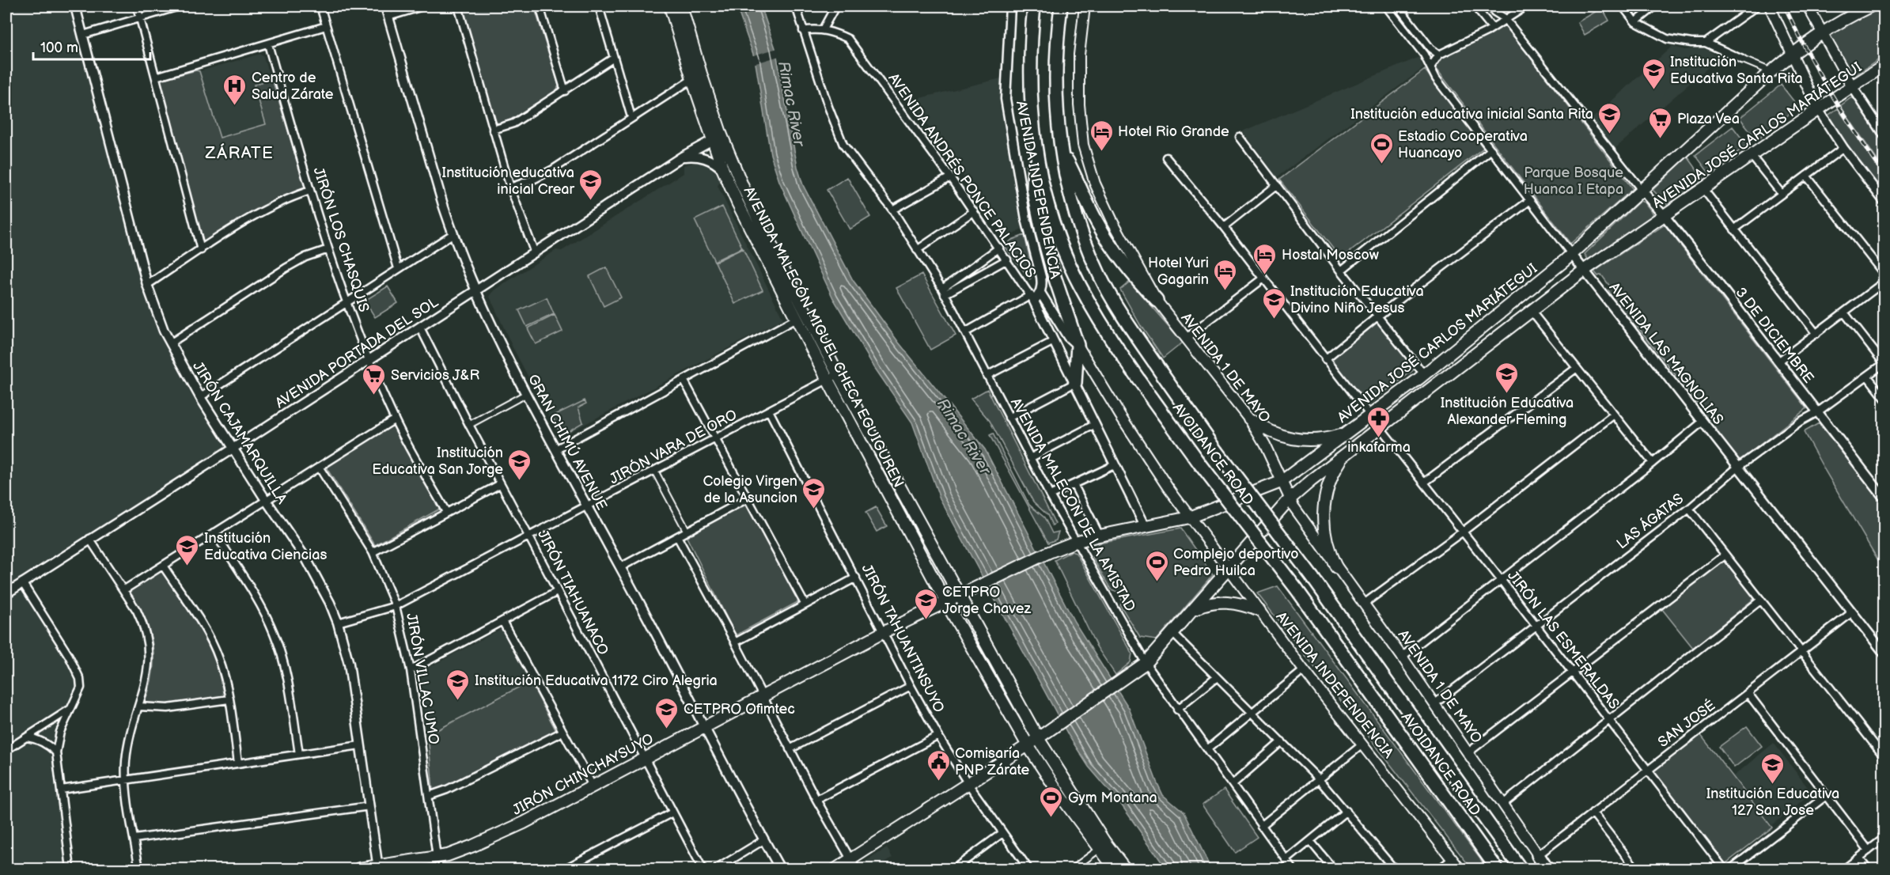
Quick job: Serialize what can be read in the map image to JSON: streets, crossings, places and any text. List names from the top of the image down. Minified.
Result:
{"streets":{"highway":["AVOIDANCE ROAD"],"main road":["AVENIDA JOSÉ CARLOS MARIÁTEGUI","AVENIDA INDEPENDENCIA","AVENIDA MALECÓN MIGUEL CHECA EGUIGUREN","AVENIDA 1 DE MAYO","JIRÓN CHINCHAYSUYO"],"street":["AVENIDA ANDRÉS PONCE PALACIOS","JIRÓN LOS CHASQUIS","3 DE DICIEMBRE","AVENIDA PORTADA DEL SOL","AVENIDA LAS MAGNOLIAS","JIRÓN CAJAMARQUILLA","GRAN CHIMÚ AVENUE","JIRÓN VARA DE ORO","AVENIDA MALECON DE LA AMISTAD","LAS ÁGATAS","JIRÓN TIAHUANACO","JIRÓN TAHUANTINSUYO","JIRÓN LAS ESMERALDAS","JIRÓN VILLAC UMO","SAN JOSÉ"]},"crossings":[["AVENIDA JOSÉ CARLOS MARIÁTEGUI","AVENIDA ANDRÉS PONCE PALACIOS"],["AVENIDA JOSÉ CARLOS MARIÁTEGUI","AVENIDA INDEPENDENCIA"],["AVENIDA JOSÉ CARLOS MARIÁTEGUI","3 DE DICIEMBRE"],["AVENIDA JOSÉ CARLOS MARIÁTEGUI","AVENIDA MALECÓN MIGUEL CHECA EGUIGUREN"],["AVENIDA JOSÉ CARLOS MARIÁTEGUI","AVENIDA LAS MAGNOLIAS"],["AVENIDA JOSÉ CARLOS MARIÁTEGUI","AVENIDA 1 DE MAYO"],["AVENIDA JOSÉ CARLOS MARIÁTEGUI","AVENIDA MALECON DE LA AMISTAD"],["AVENIDA JOSÉ CARLOS MARIÁTEGUI","JIRÓN TAHUANTINSUYO"],["AVENIDA JOSÉ CARLOS MARIÁTEGUI","JIRÓN LAS ESMERALDAS"],["AVENIDA JOSÉ CARLOS MARIÁTEGUI","JIRÓN CHINCHAYSUYO"],["AVENIDA ANDRÉS PONCE PALACIOS","AVENIDA INDEPENDENCIA"],["AVENIDA ANDRÉS PONCE PALACIOS","AVENIDA MALECON DE LA AMISTAD"],["JIRÓN LOS CHASQUIS","AVENIDA PORTADA DEL SOL"],["3 DE DICIEMBRE","LAS ÁGATAS"],["AVENIDA MALECÓN MIGUEL CHECA EGUIGUREN","AVENIDA PORTADA DEL SOL"],["AVENIDA MALECÓN MIGUEL CHECA EGUIGUREN","JIRÓN VARA DE ORO"],["AVENIDA MALECÓN MIGUEL CHECA EGUIGUREN","JIRÓN CHINCHAYSUYO"],["AVENIDA PORTADA DEL SOL","JIRÓN CAJAMARQUILLA"],["AVENIDA PORTADA DEL SOL","GRAN CHIMÚ AVENUE"],["AVENIDA PORTADA DEL SOL","JIRÓN TIAHUANACO"],["AVENIDA LAS MAGNOLIAS","LAS ÁGATAS"],["AVENIDA LAS MAGNOLIAS","SAN JOSÉ"],["AVENIDA 1 DE MAYO","LAS ÁGATAS"],["AVENIDA 1 DE MAYO","SAN JOSÉ"],["JIRÓN CAJAMARQUILLA","JIRÓN VARA DE ORO"],["JIRÓN CAJAMARQUILLA","JIRÓN CHINCHAYSUYO"],["GRAN CHIMÚ AVENUE","JIRÓN VARA DE ORO"],["GRAN CHIMÚ AVENUE","JIRÓN CHINCHAYSUYO"],["JIRÓN VARA DE ORO","JIRÓN TIAHUANACO"],["JIRÓN VARA DE ORO","JIRÓN TAHUANTINSUYO"],["JIRÓN VARA DE ORO","JIRÓN VILLAC UMO"],["LAS ÁGATAS","JIRÓN LAS ESMERALDAS"],["JIRÓN TIAHUANACO","JIRÓN CHINCHAYSUYO"],["JIRÓN TAHUANTINSUYO","JIRÓN CHINCHAYSUYO"],["JIRÓN LAS ESMERALDAS","SAN JOSÉ"],["JIRÓN VILLAC UMO","JIRÓN CHINCHAYSUYO"]],"districts":["ZÁRATE"],"water":["Rimac River"],"parks":["Parque Bosque Huanca I Etapa"],"places":{"school or university":["Institución Educativa Santa Rita","Institución educativa inicial Santa Rita","Institución educativa inicial Crear","Institución Educativa Divino Niño Jesus","Institución Educativa Alexander Fleming","Institución Educativa San Jorge","Colegio Virgen de la Asuncion","Institución Educativa Ciencias","CETPRO Jorge Chavez","Institución Educativa 1172 Ciro Alegria","CETPRO Ofimtec","Institución Educativa 127 San Jose"],"hospital":["Centro de Salud Zárate"],"supermarket":["Plaza Vea","Servicios J&R"],"hotel":["Hotel Rio Grande","Hostal Moscow","Hotel Yuri Gagarin"],"sports":["Estadio Cooperativa Huancayo","Complejo deportivo Pedro Huilca","Gym Montana"],"pharmacy":["inkafarma"],"public building":["Comisaría PNP Zárate"]},"scale_bar":"100 m"}
